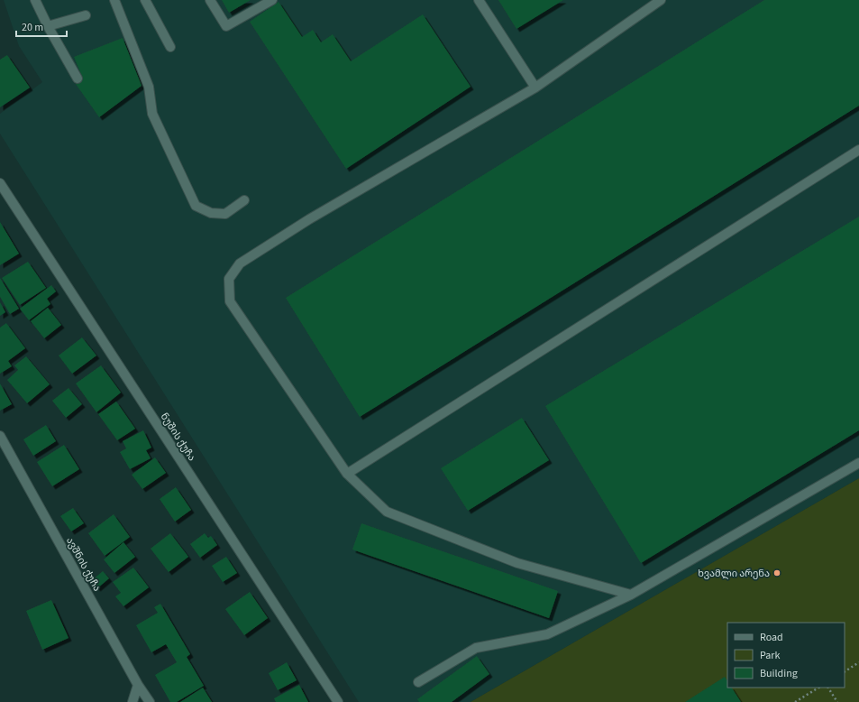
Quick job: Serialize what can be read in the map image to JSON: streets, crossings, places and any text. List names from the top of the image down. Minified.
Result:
{"streets":{"street":["ნუშის ქუჩა","ავშნის ქუჩა"]},"places":["ხვამლი არენა"],"legend":["Road","Park","Building"],"scale_bar":"20 m"}
